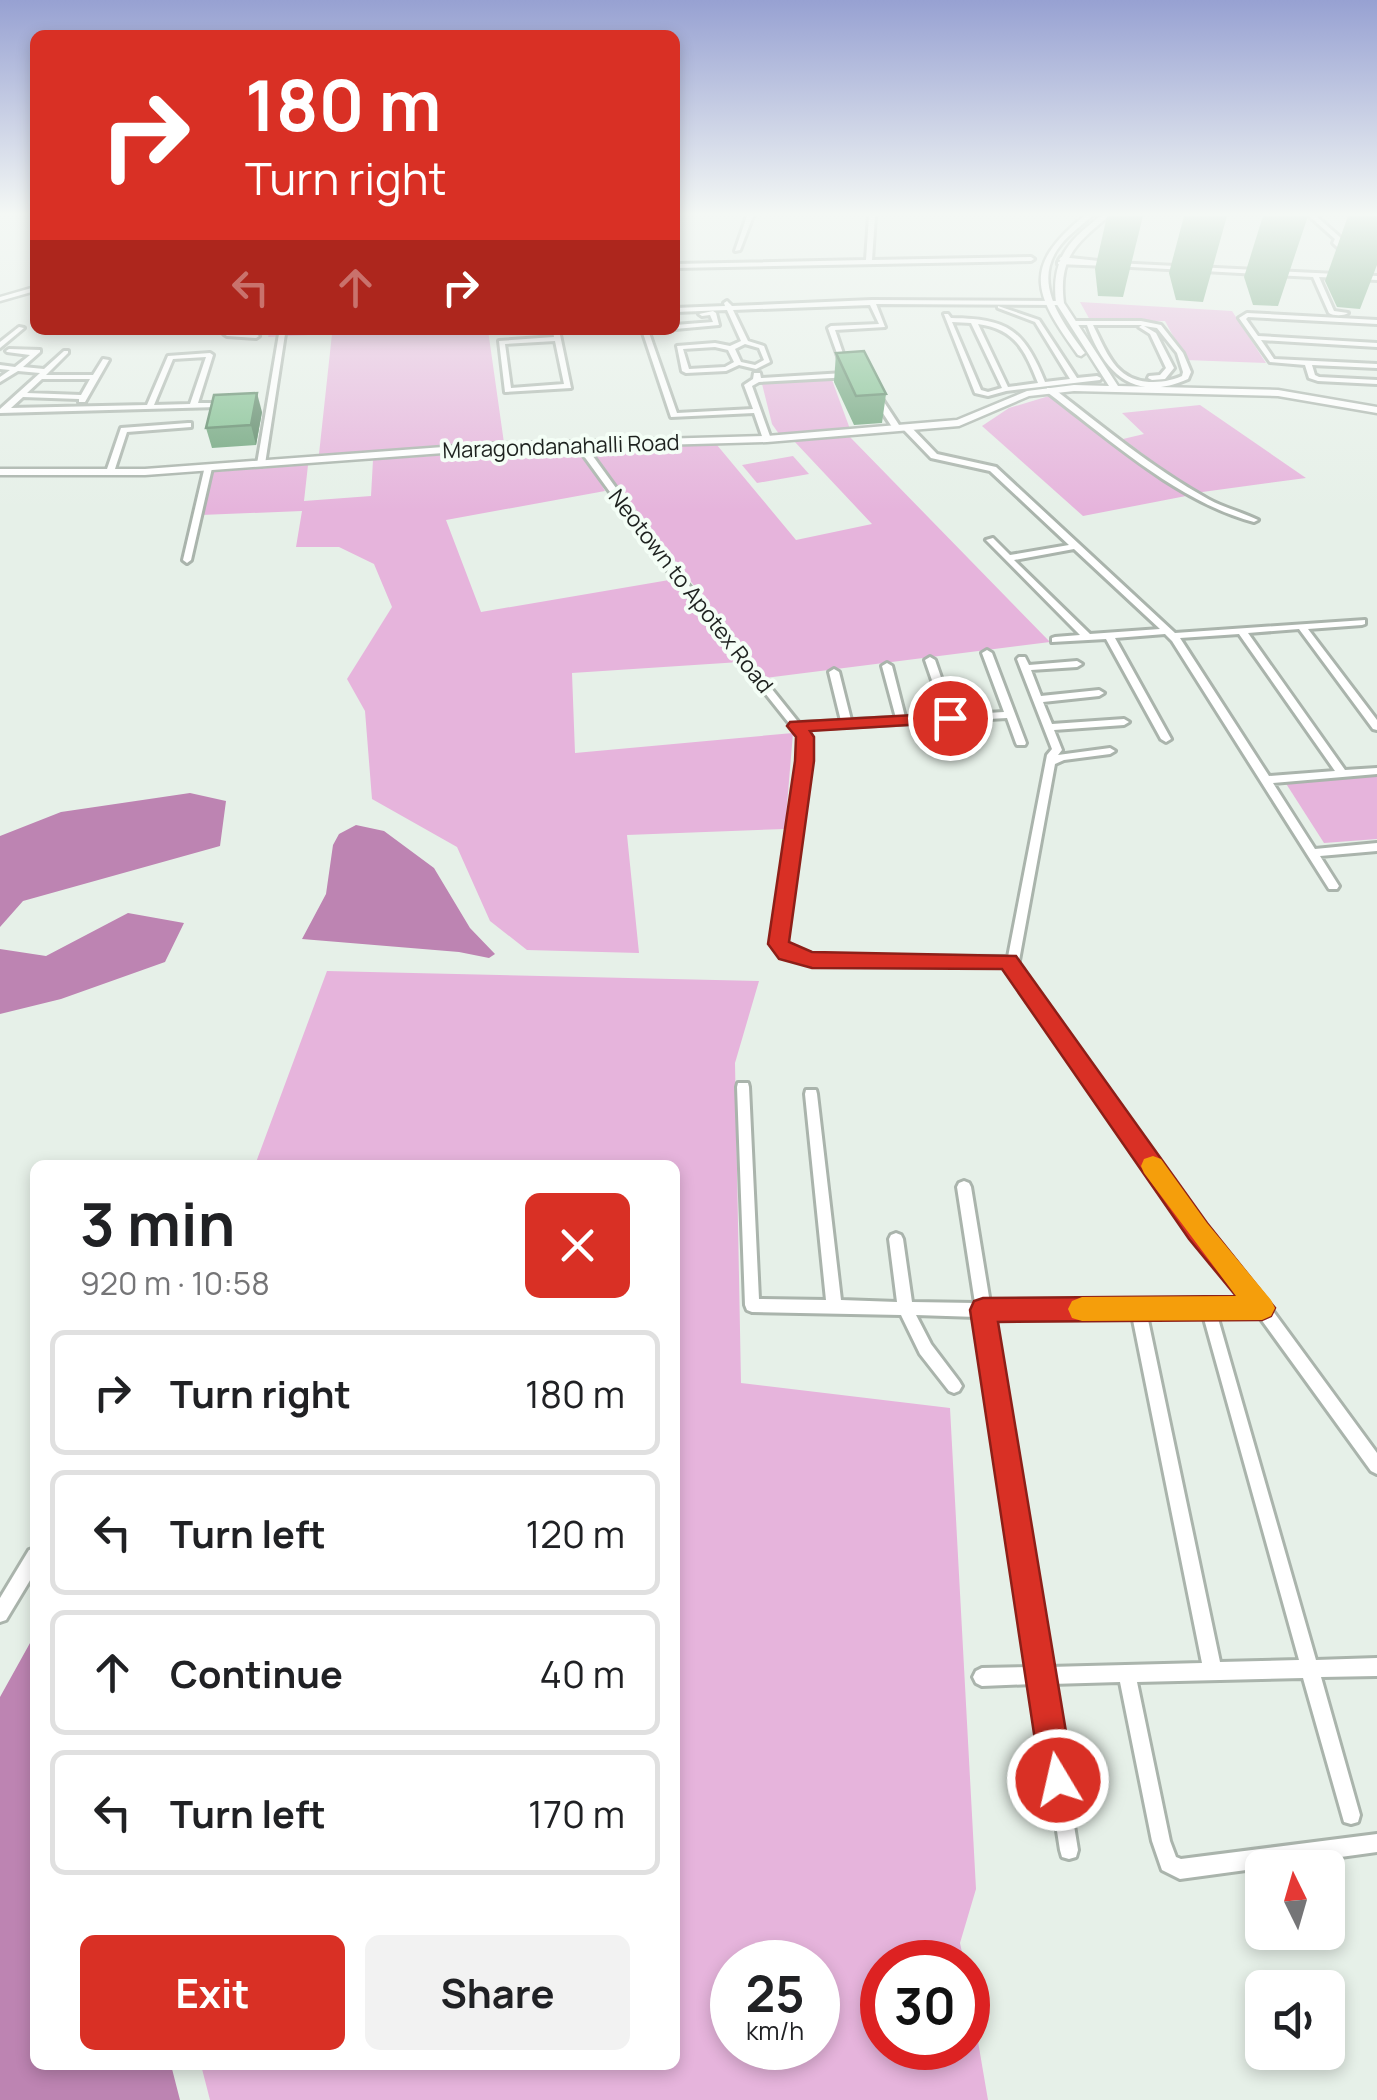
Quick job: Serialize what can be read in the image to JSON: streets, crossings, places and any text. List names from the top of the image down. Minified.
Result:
{"streets":{"street":["Maragondanahalli Road","Neotown to Apotex Road"]},"crossings":[["Maragondanahalli Road","Neotown to Apotex Road"]],"north":"top","page":{"turn":["180 m","Turn right"],"heading":["3 min","920 m · 10:58"],"list":[{"name":"Turn right","value":"180 m"},{"name":"Turn left","value":"120 m"},{"name":"Continue","value":"40 m"},{"name":"Turn left","value":"170 m"}],"buttons":["Exit","Share"],"speed":"25 km/h","limit":"30"}}
